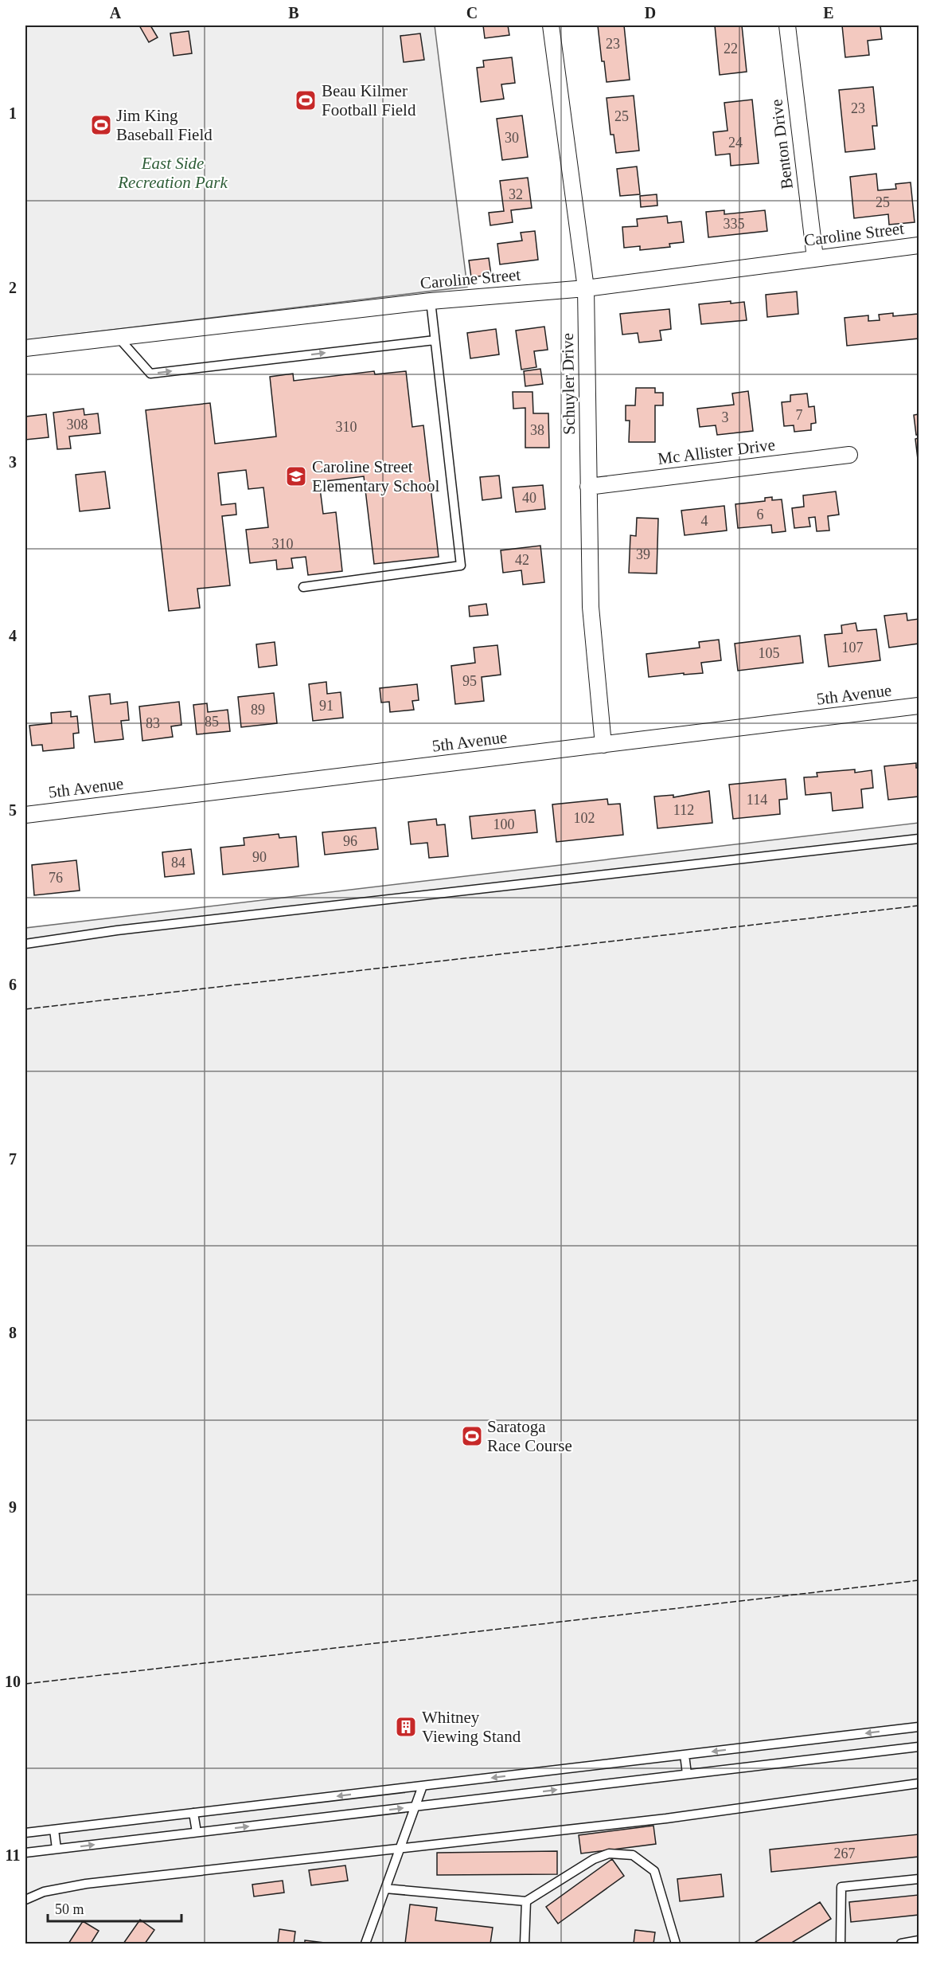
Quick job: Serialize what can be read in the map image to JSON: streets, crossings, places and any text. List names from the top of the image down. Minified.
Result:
{"streets":{"street":["Benton Drive","Caroline Street","Schuyler Drive","Mc Allister Drive","5th Avenue"]},"crossings":[["Benton Drive","Caroline Street"],["Caroline Street","Schuyler Drive"],["Schuyler Drive","Mc Allister Drive"],["Schuyler Drive","5th Avenue"]],"parks":["East Side Recreation Park"],"places":{"sports":["Beau Kilmer Football Field","Jim King Baseball Field","Saratoga Race Course"],"school or university":["Caroline Street Elementary School"],"building":["Whitney Viewing Stand"]},"house_numbers":["23","22","23","25","30","24","32","25","335","7","3","308","310","38","40","6","4","310","39","42","107","105","95","91","89","85","83","114","112","102","100","96","90","84","76","267"],"scale_bar":"50 m","grid":{"columns":["A","B","C","D","E"],"rows":["1","2","3","4","5","6","7","8","9","10","11"]}}
